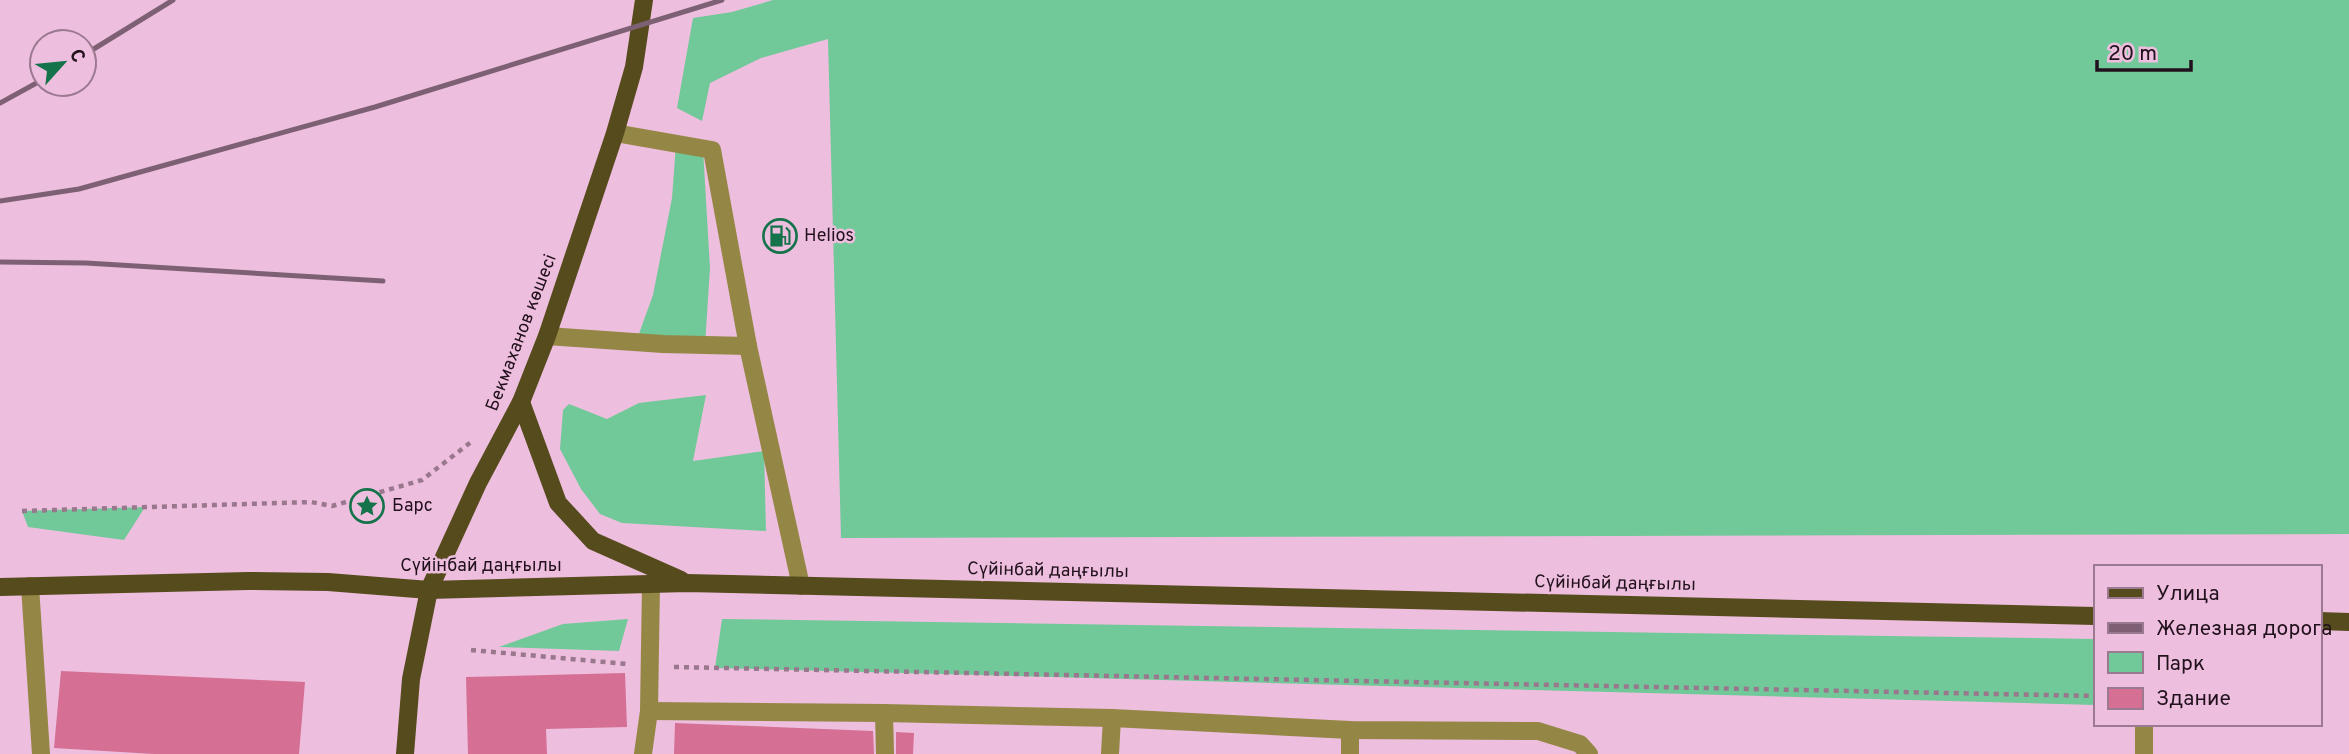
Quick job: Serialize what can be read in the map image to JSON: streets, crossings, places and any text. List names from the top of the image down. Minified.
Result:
{"streets":{"main road":["Бекмаханов көшесі","Сүйінбай даңғылы"]},"crossings":[["Бекмаханов көшесі","Сүйінбай даңғылы"]],"places":{"fuel station":["Helios"],"place":["Барс"]},"legend":["Улица","Железная дорога","Парк","Здание"],"scale_bar":"20 m","north":"top right"}
